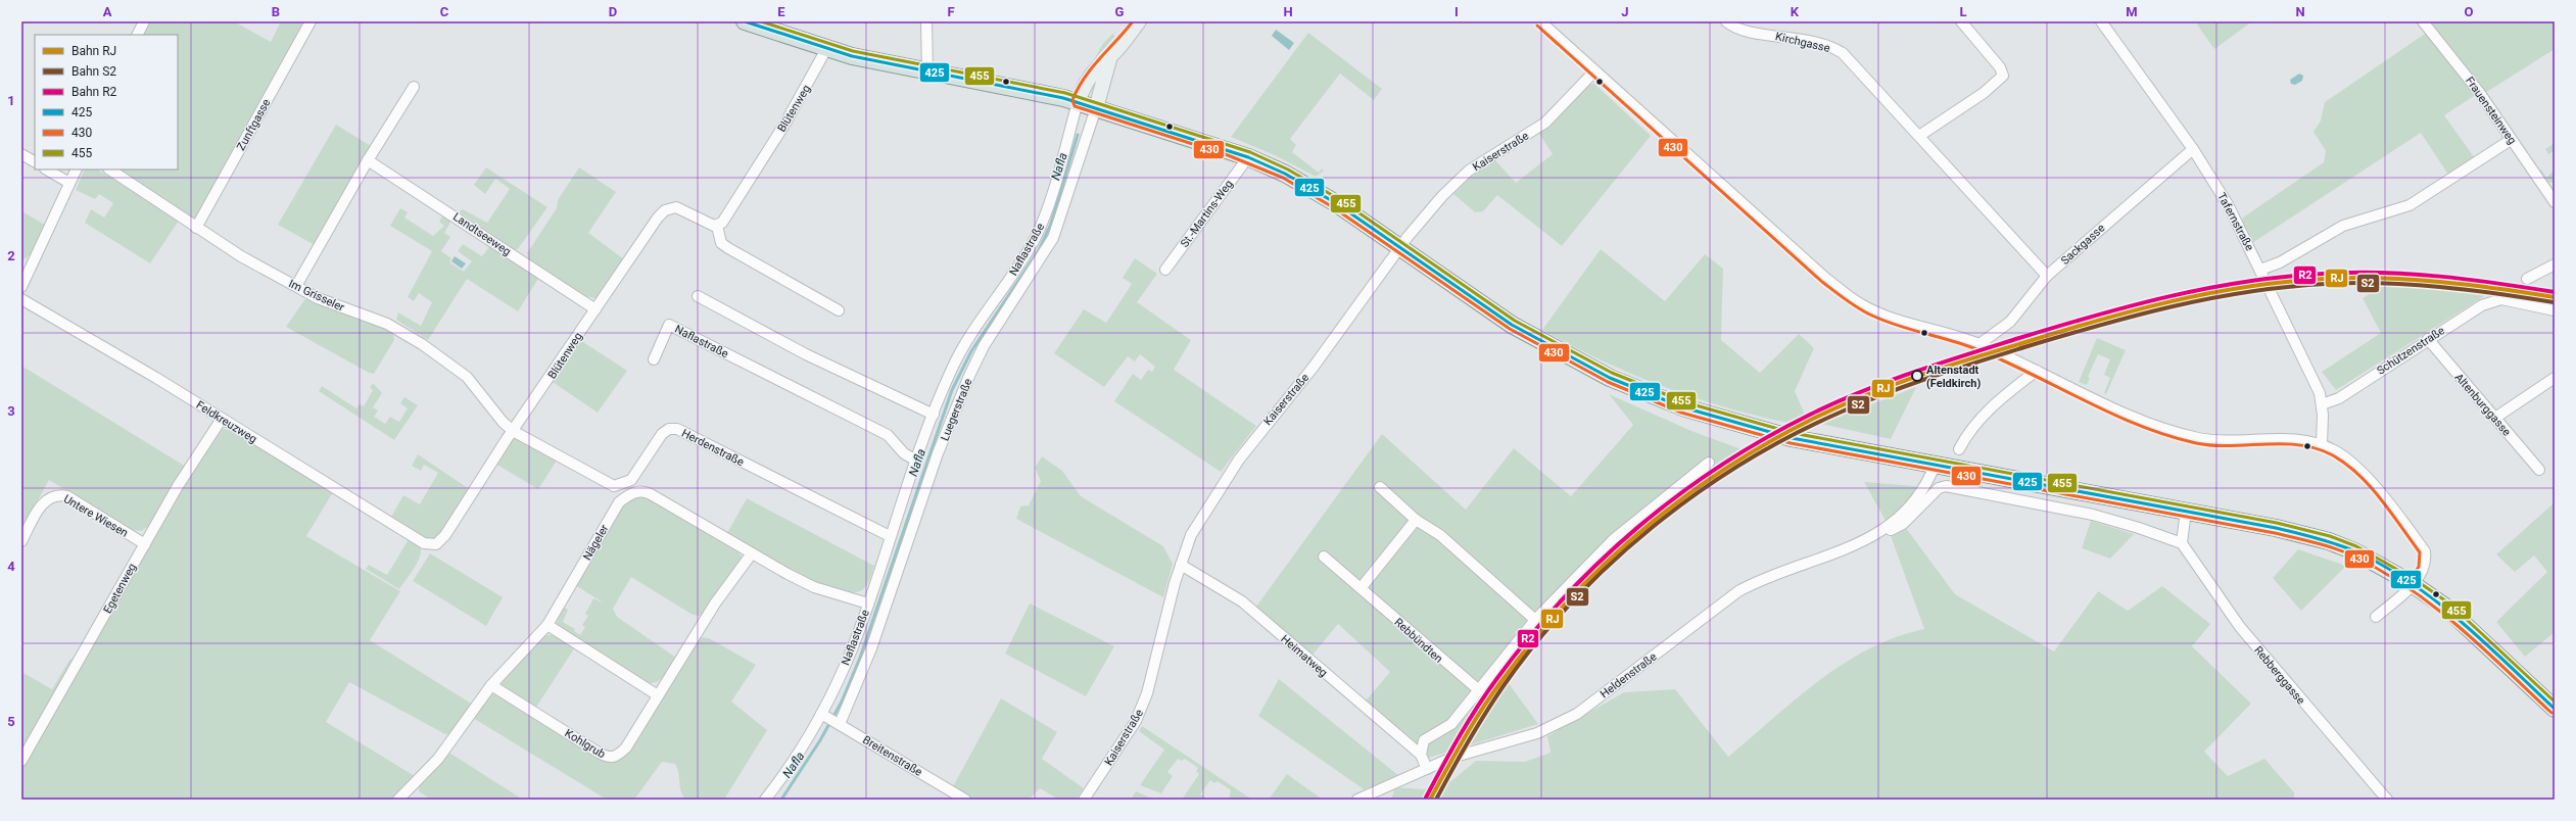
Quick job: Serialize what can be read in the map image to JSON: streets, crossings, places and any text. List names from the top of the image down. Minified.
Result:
{"streets":{"main road":["Naflastraße"],"street":["Kirchgasse","Blütenweg","Frauensteinweg","Zunftgasse","Kaiserstraße","St.-Martins-Weg","Tafernstraße","Landtseeweg","Sackgasse","Im Grisseler","Schützenstraße","Altenburggasse","Luegerstraße","Feldkreuzweg","Herdenstraße","Untere Wiesen","Nägeler","Egetenweg","Rebbündten","Heimatweg","Heldenstraße","Rebberggasse","Kohlgrub","Breitenstraße"]},"crossings":[["Kirchgasse","Sackgasse"],["Blütenweg","Landtseeweg"],["Blütenweg","Im Grisseler"],["Blütenweg","Feldkreuzweg"],["Blütenweg","Herdenstraße"],["Zunftgasse","Im Grisseler"],["Kaiserstraße","Heimatweg"],["Tafernstraße","Sackgasse"],["Tafernstraße","Schützenstraße"],["Naflastraße","Luegerstraße"],["Naflastraße","Herdenstraße"],["Naflastraße","Nägeler"],["Naflastraße","Breitenstraße"],["Im Grisseler","Herdenstraße"],["Schützenstraße","Altenburggasse"],["Luegerstraße","Breitenstraße"],["Feldkreuzweg","Egetenweg"],["Untere Wiesen","Egetenweg"],["Nägeler","Kohlgrub"],["Heldenstraße","Rebberggasse"]],"water":["Nafla"],"places":["Altenstadt (Feldkirch)"],"lines":["transit line 425","transit line 430","transit line 455","rail line R2","rail line RJ","rail line S2"],"legend":["Bahn RJ","Bahn S2","Bahn R2","425","430","455"],"grid":{"columns":["A","B","C","D","E","F","G","H","I","J","K","L","M","N","O"],"rows":["1","2","3","4","5"]}}
